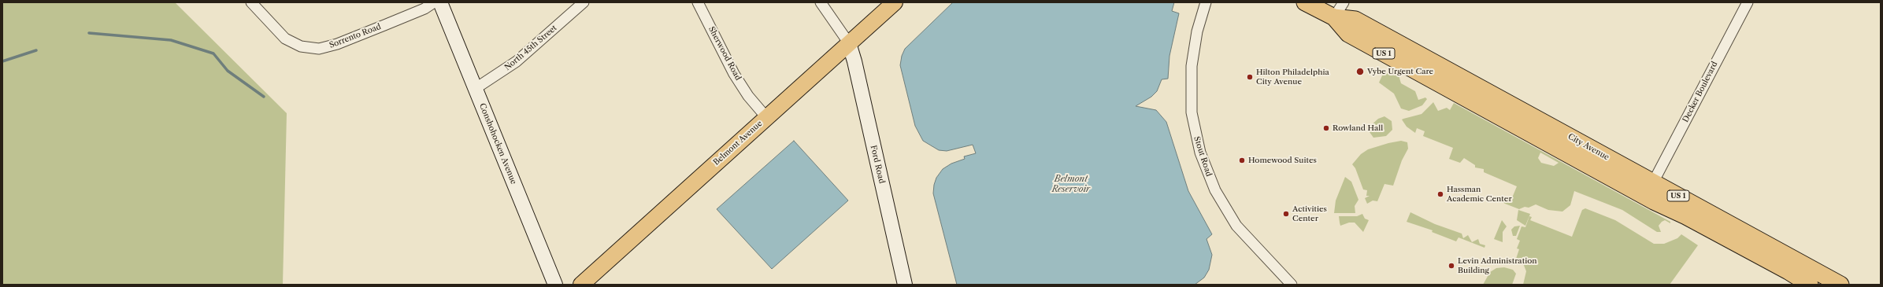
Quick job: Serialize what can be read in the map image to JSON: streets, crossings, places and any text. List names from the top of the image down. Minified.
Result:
{"streets":{"highway":["US 1","City Avenue"],"main road":["Belmont Avenue","Conshohocken Avenue","Ford Road"],"street":["Sorrento Road","North 45th Street","Sherwood Road","Decker Boulevard","Stout Road"]},"crossings":[["North 45th Street","Conshohocken Avenue"],["Sherwood Road","Belmont Avenue"],["Decker Boulevard","City Avenue"],["Belmont Avenue","Ford Road"]],"water":["Belmont Reservoir"],"places":["Vybe Urgent Care","Hilton Philadelphia City Avenue","Rowland Hall","Homewood Suites","Hassman Academic Center","Activities Center","Levin Administration Building"]}
